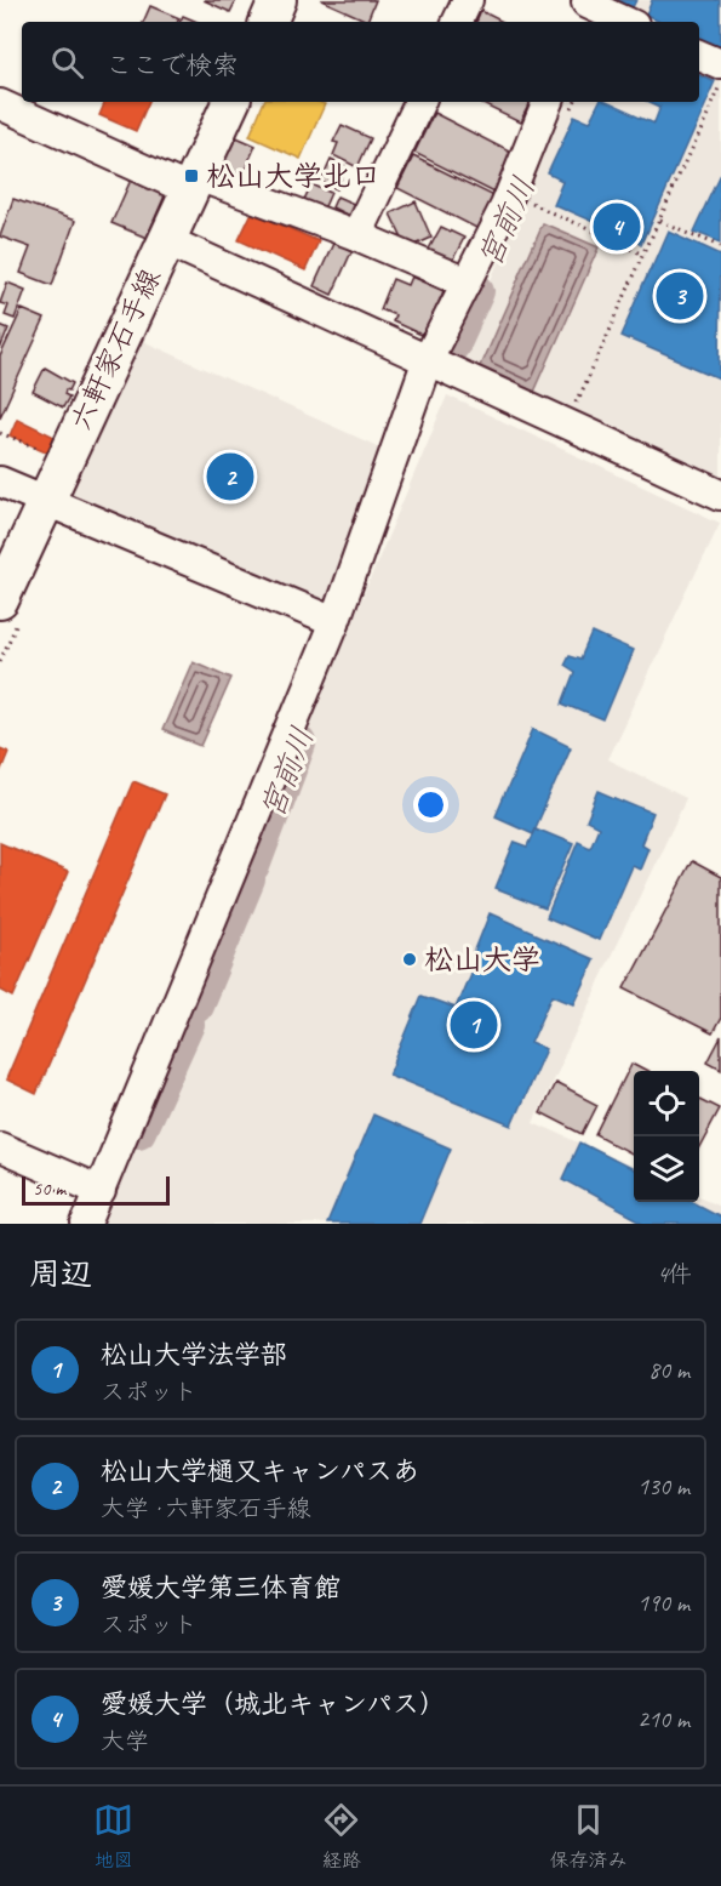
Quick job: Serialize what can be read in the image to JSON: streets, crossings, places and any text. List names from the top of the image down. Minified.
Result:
{"streets":{"main road":["六軒家石手線"]},"water":["宮前川"],"places":{"transit":["松山大学北口"],"other":["松山大学"]},"scale_bar":"50 m","page":{"search":"ここで検索","pins":["4","3","2","1"],"scale":"50 m","heading":["周辺","4件"],"list":[{"mark":"1","name":"松山大学法学部","note":"スポット","value":"80 m"},{"mark":"2","name":"松山大学樋又キャンパスあ","note":"大学 · 六軒家石手線","value":"130 m"},{"mark":"3","name":"愛媛大学第三体育館","note":"スポット","value":"190 m"},{"mark":"4","name":"愛媛大学（城北キャンパス）","note":"大学","value":"210 m"}],"nav":["地図","経路","保存済み"]}}
